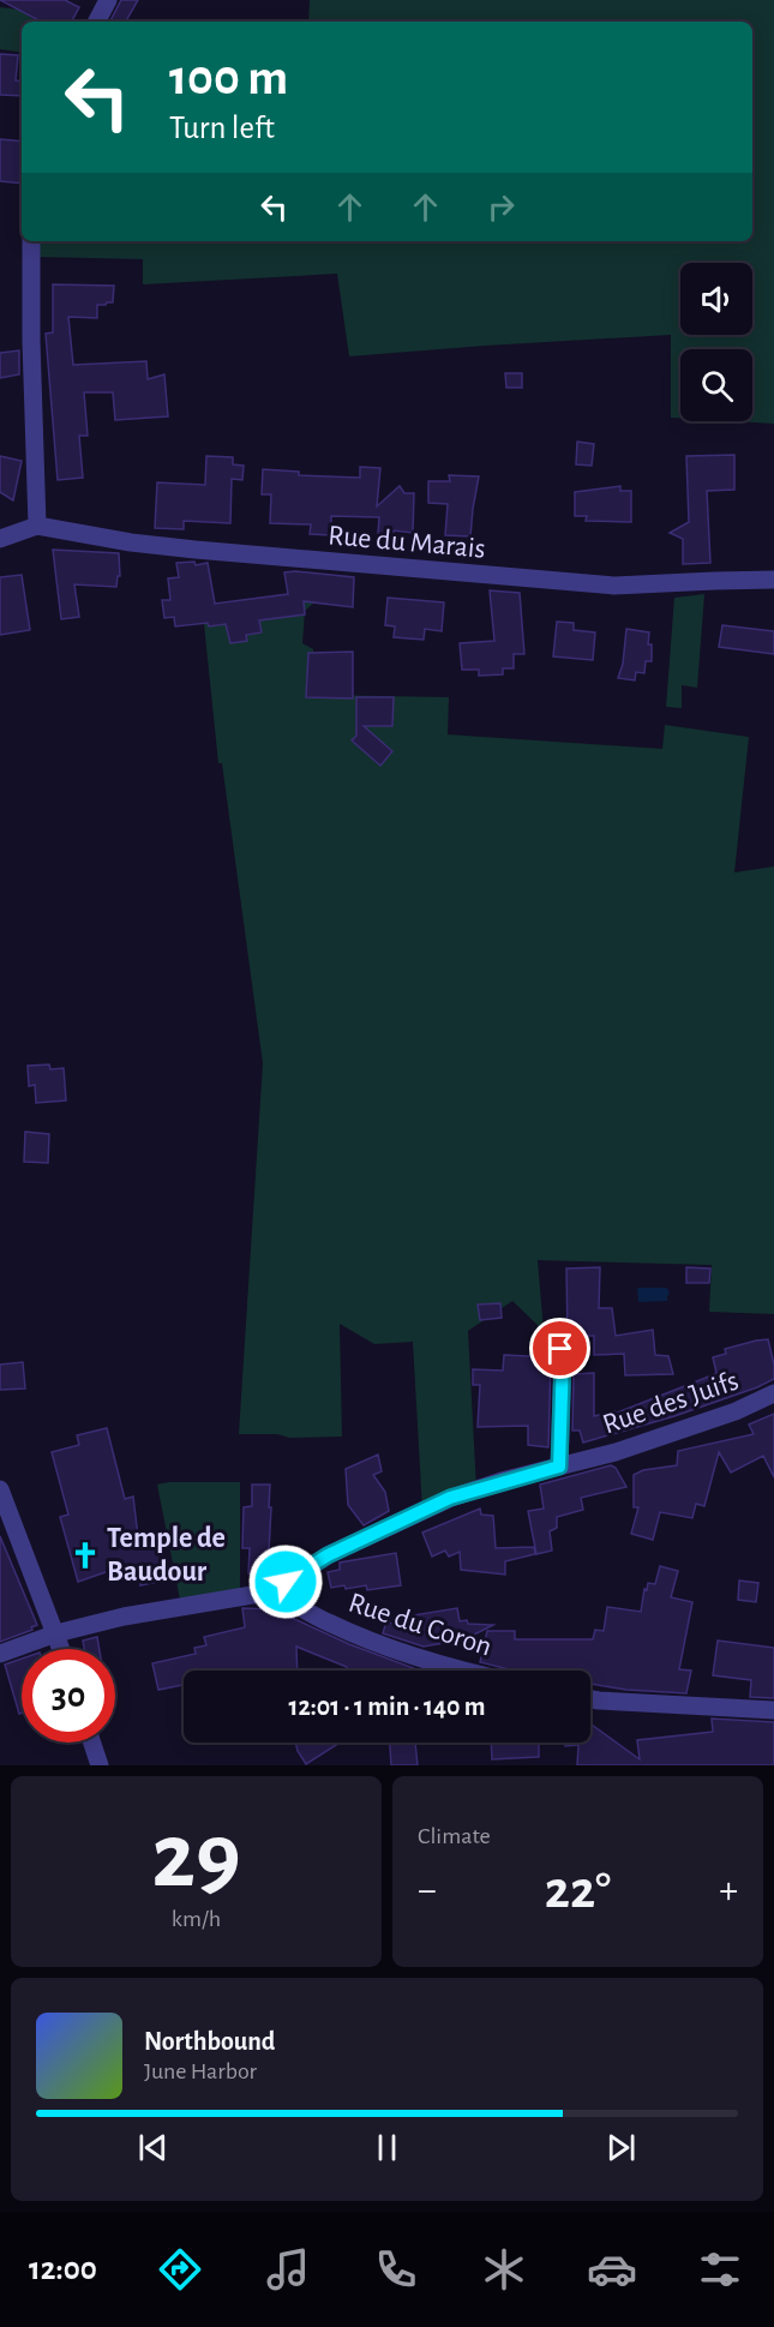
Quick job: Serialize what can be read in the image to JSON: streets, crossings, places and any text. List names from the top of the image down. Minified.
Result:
{"streets":{"street":["Rue du Marais","Rue des Juifs","Rue du Coron"]},"crossings":[["Rue des Juifs","Rue du Coron"]],"places":{"church":["Temple de Baudour"]},"page":{"turn":["100 m","Turn left"],"limit":"30","trip":"12:01 · 1 min · 140 m","tile":[["29","km/h"],"Climate"],"heat":["−","22°","+"],"song":["Northbound","June Harbor"],"tabs":"12:00"}}
